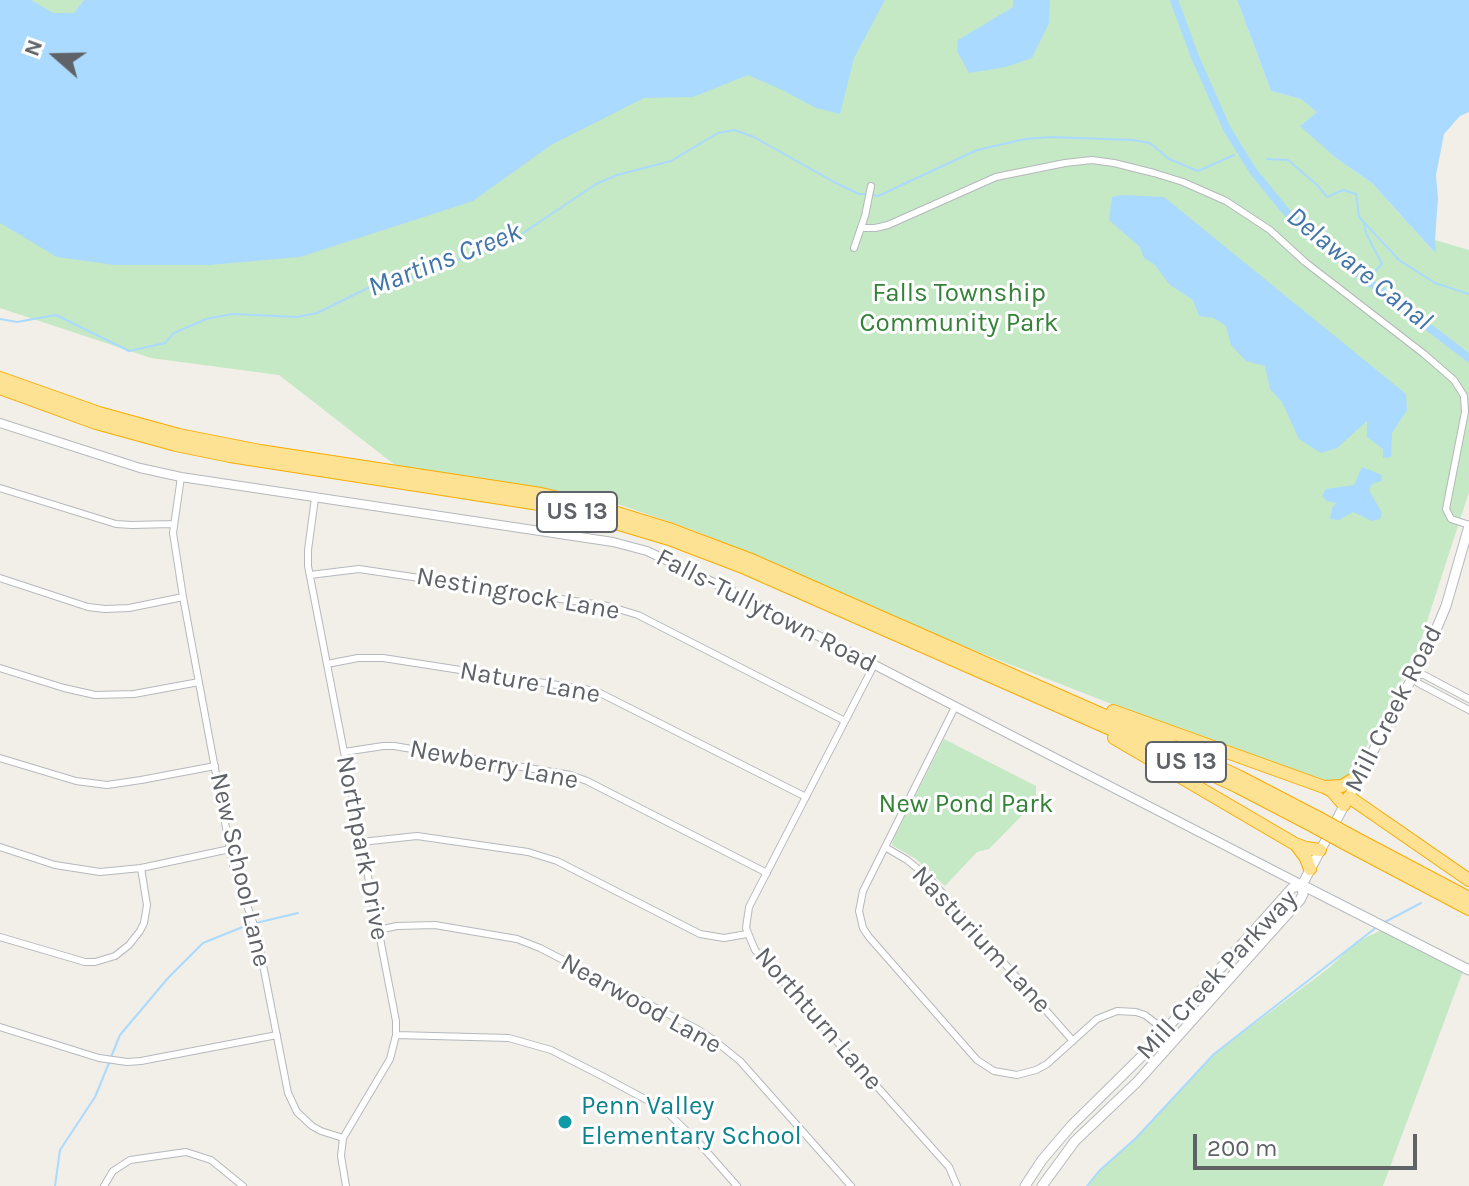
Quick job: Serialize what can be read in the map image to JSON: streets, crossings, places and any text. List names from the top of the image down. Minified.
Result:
{"streets":{"highway":["US 13"],"main road":["Mill Creek Road","Mill Creek Parkway"],"street":["Nestingrock Lane","Falls-Tullytown Road","Nature Lane","Newberry Lane","Northpark Drive","New School Lane","Nasturium Lane","Nearwood Lane","Northturn Lane"]},"crossings":[["Nestingrock Lane","Northpark Drive"],["Nestingrock Lane","Northturn Lane"],["Falls-Tullytown Road","Mill Creek Road"],["Falls-Tullytown Road","Northpark Drive"],["Falls-Tullytown Road","New School Lane"],["Falls-Tullytown Road","Mill Creek Parkway"],["Falls-Tullytown Road","Northturn Lane"],["Nature Lane","Northpark Drive"],["Nature Lane","Northturn Lane"],["Mill Creek Road","Mill Creek Parkway"],["Newberry Lane","Northpark Drive"],["Newberry Lane","Northturn Lane"],["Northpark Drive","New School Lane"],["Northpark Drive","Nearwood Lane"]],"water":["Martins Creek","Delaware Canal"],"parks":["Falls Township Community Park","New Pond Park"],"places":["Penn Valley Elementary School"],"scale_bar":"200 m","north":"left"}
